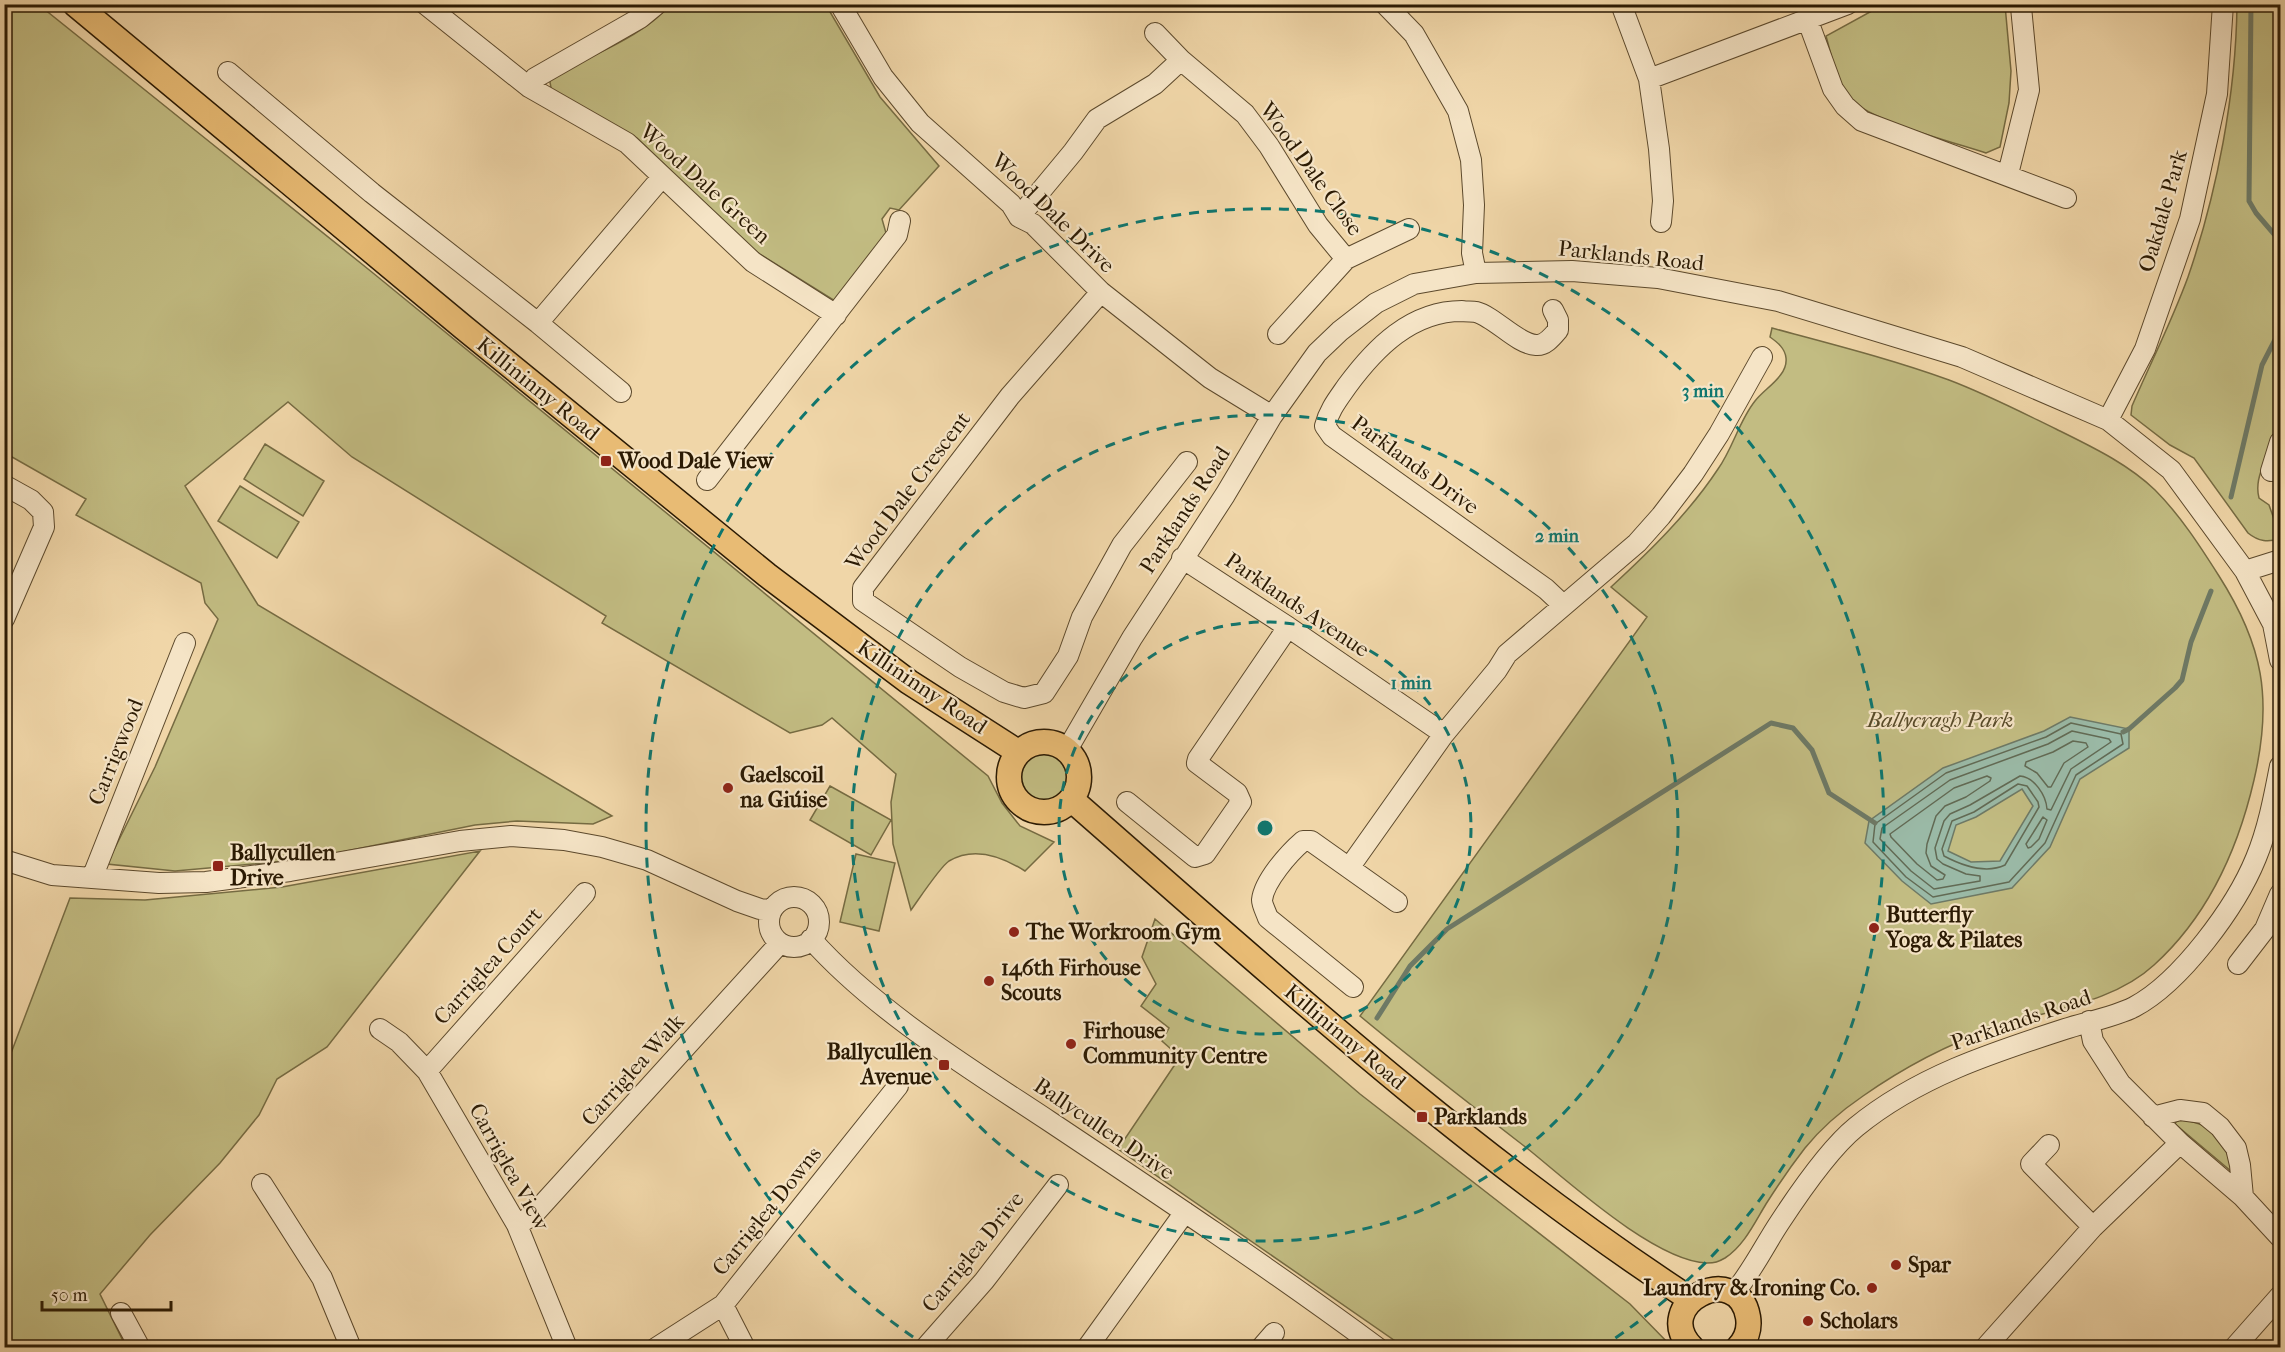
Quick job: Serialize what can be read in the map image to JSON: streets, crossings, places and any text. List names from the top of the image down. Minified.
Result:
{"streets":{"main road":["Killininny Road"],"street":["Wood Dale Close","Wood Dale Green","Oakdale Park","Wood Dale Drive","Parklands Road","Parklands Drive","Wood Dale Crescent","Parklands Avenue","Carrigwood","Carriglea Court","Carriglea Walk","Ballycullen Drive","Carriglea View","Carriglea Downs","Carriglea Drive"]},"crossings":[["Oakdale Park","Parklands Road"],["Wood Dale Drive","Parklands Road"],["Wood Dale Drive","Wood Dale Crescent"],["Parklands Road","Killininny Road"],["Parklands Road","Parklands Avenue"],["Carriglea Court","Carriglea View"],["Carriglea Walk","Ballycullen Drive"],["Carriglea Walk","Carriglea View"]],"parks":["Ballycragh Park"],"places":{"transit":["Wood Dale View","Ballycullen Drive","Ballycullen Avenue","Parklands"],"other":["Gaelscoil na Giúise","Butterfly Yoga & Pilates","The Workroom Gym","146th Firhouse Scouts","Firhouse Community Centre","Spar","Laundry & Ironing Co.","Scholars"]},"scale_bar":"50 m","rings":["3 min","2 min","1 min"]}
